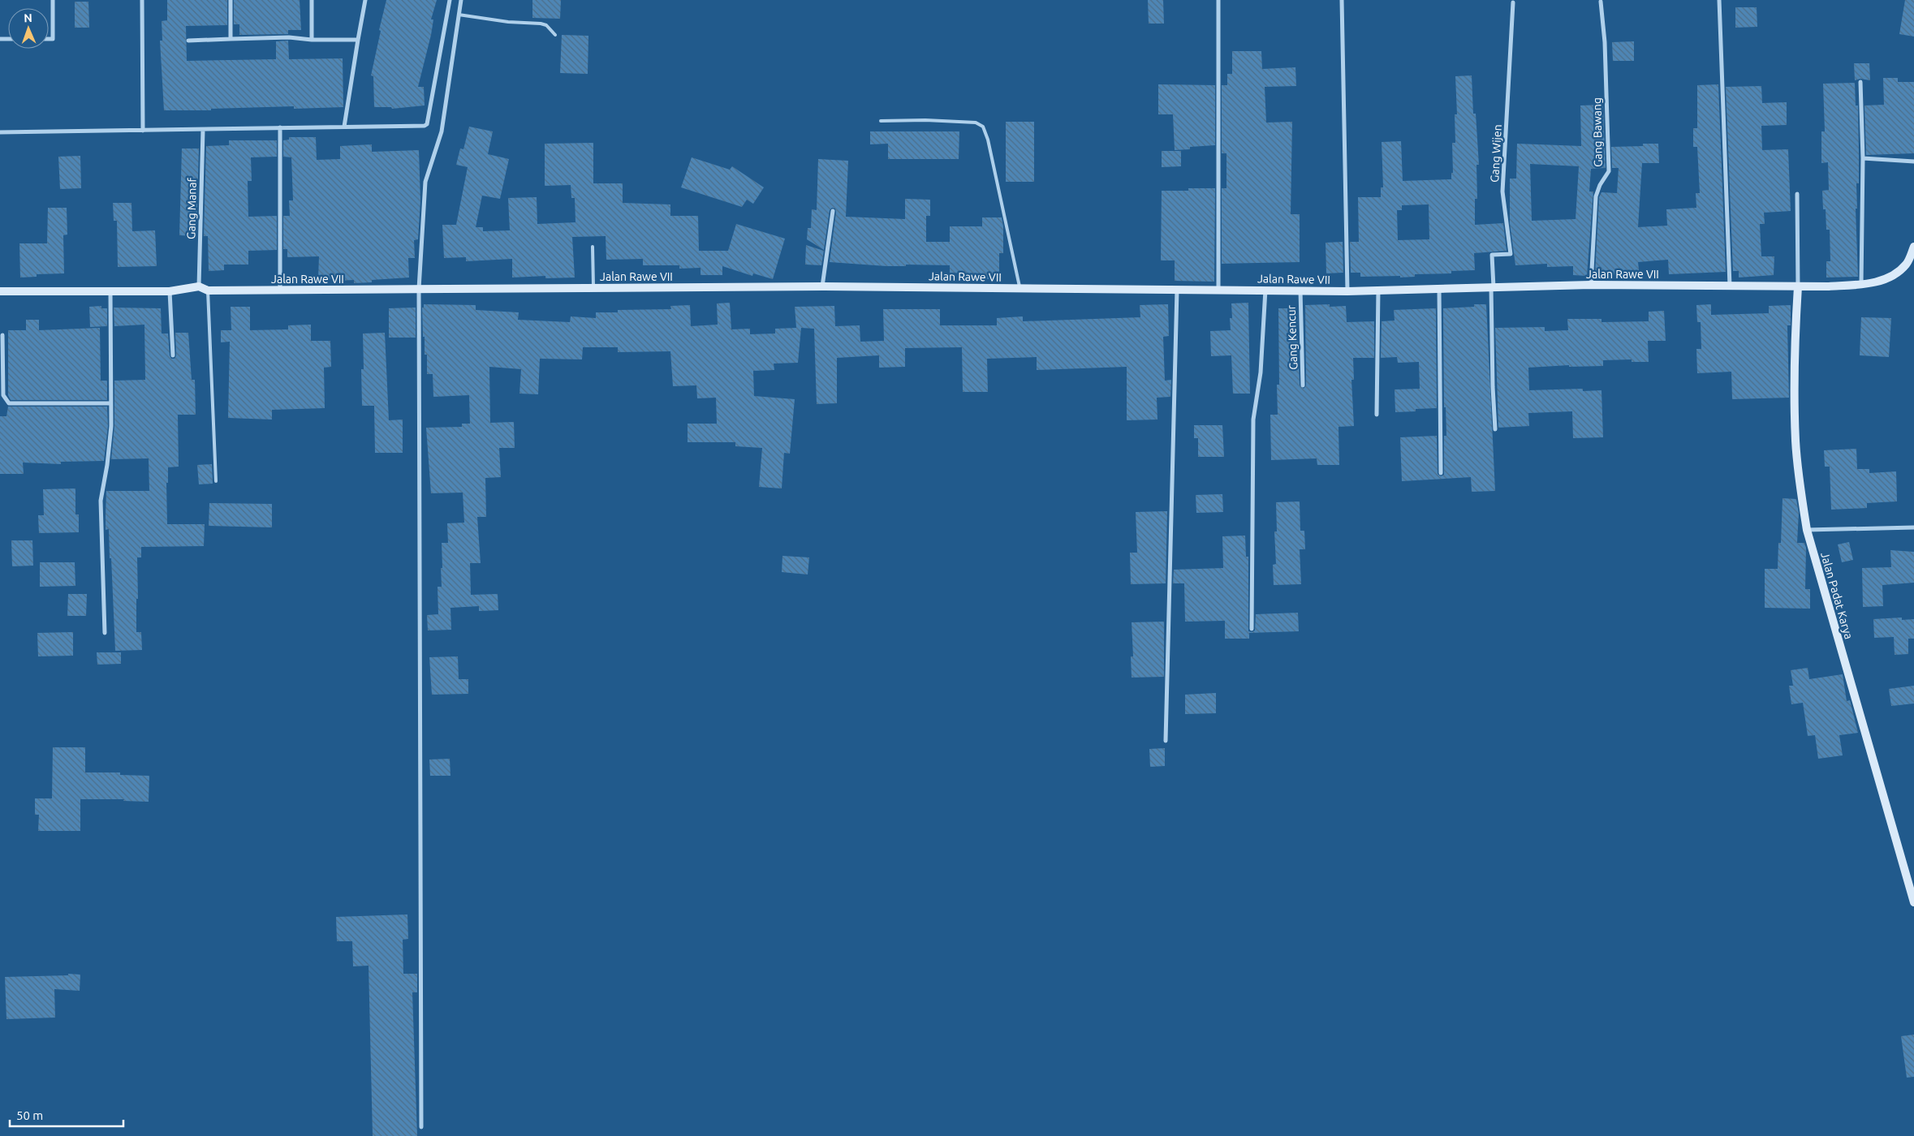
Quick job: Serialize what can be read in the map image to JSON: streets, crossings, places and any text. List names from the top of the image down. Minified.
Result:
{"streets":{"main road":["Jalan Rawe VII","Jalan Padat Karya"],"street":["Gang Bawang","Gang Wijen","Gang Manaf","Gang Kencur"]},"crossings":[["Gang Bawang","Jalan Rawe VII"],["Gang Wijen","Jalan Rawe VII"],["Gang Manaf","Jalan Rawe VII"],["Jalan Rawe VII","Gang Kencur"],["Jalan Rawe VII","Jalan Padat Karya"]],"scale_bar":"50 m","north":"top"}
